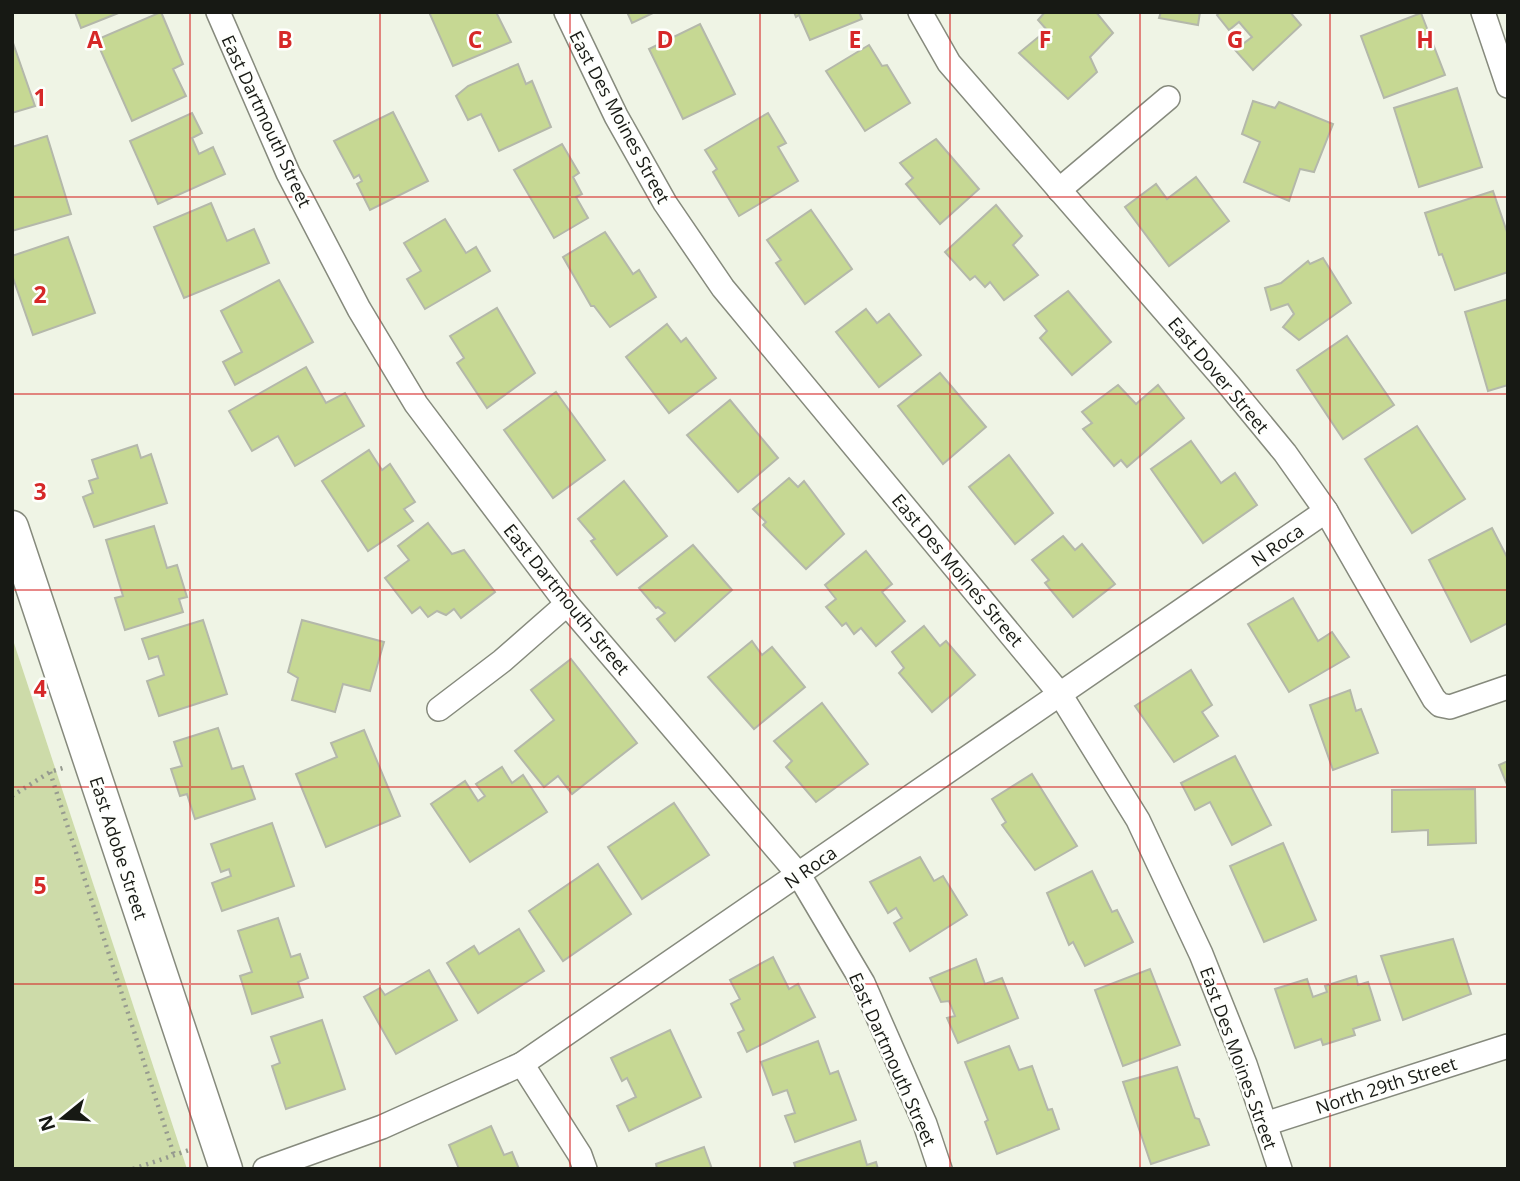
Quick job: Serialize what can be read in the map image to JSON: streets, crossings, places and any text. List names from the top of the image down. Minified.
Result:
{"streets":{"street":["East Des Moines Street","East Dartmouth Street","East Dover Street","N Roca","East Adobe Street","North 29th Street"]},"crossings":[["East Des Moines Street","N Roca"],["East Des Moines Street","North 29th Street"],["East Dartmouth Street","N Roca"],["East Dover Street","N Roca"]],"north":"left","grid":{"columns":["A","B","C","D","E","F","G","H"],"rows":["1","2","3","4","5"]}}
